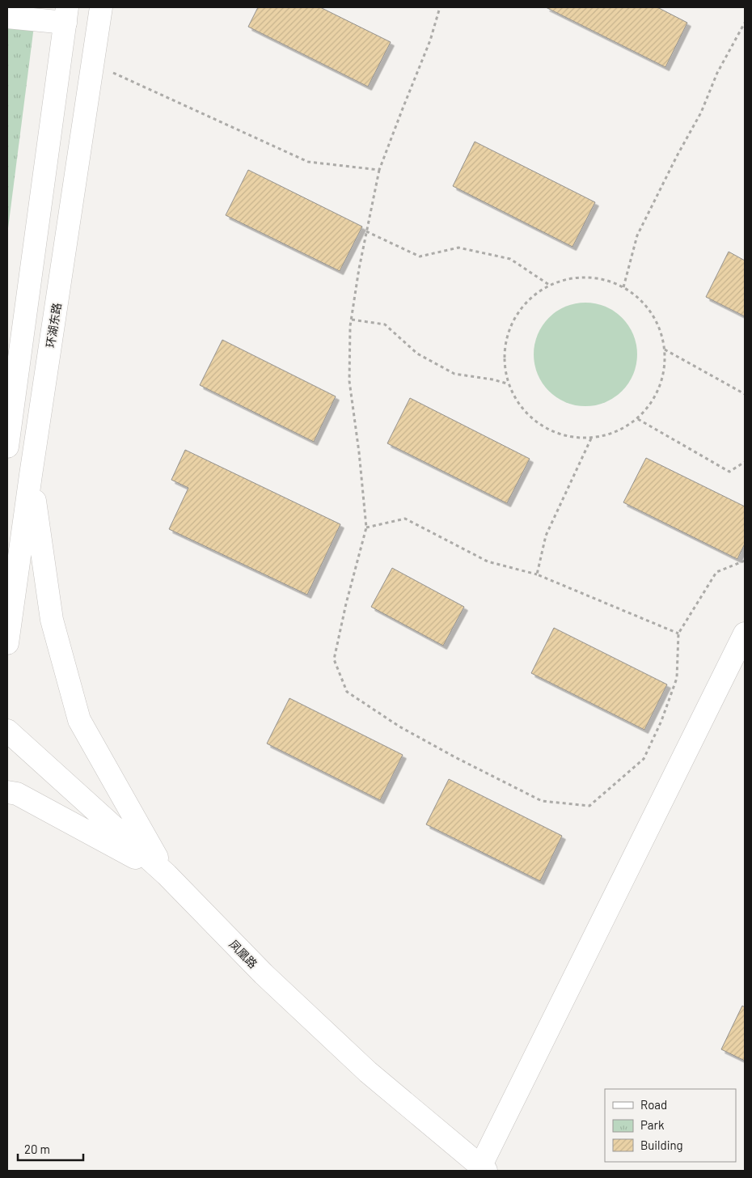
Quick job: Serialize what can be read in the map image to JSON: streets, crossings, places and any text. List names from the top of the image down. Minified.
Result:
{"streets":{"main road":["环湖东路","凤凰路"]},"legend":["Road","Park","Building"],"scale_bar":"20 m"}
